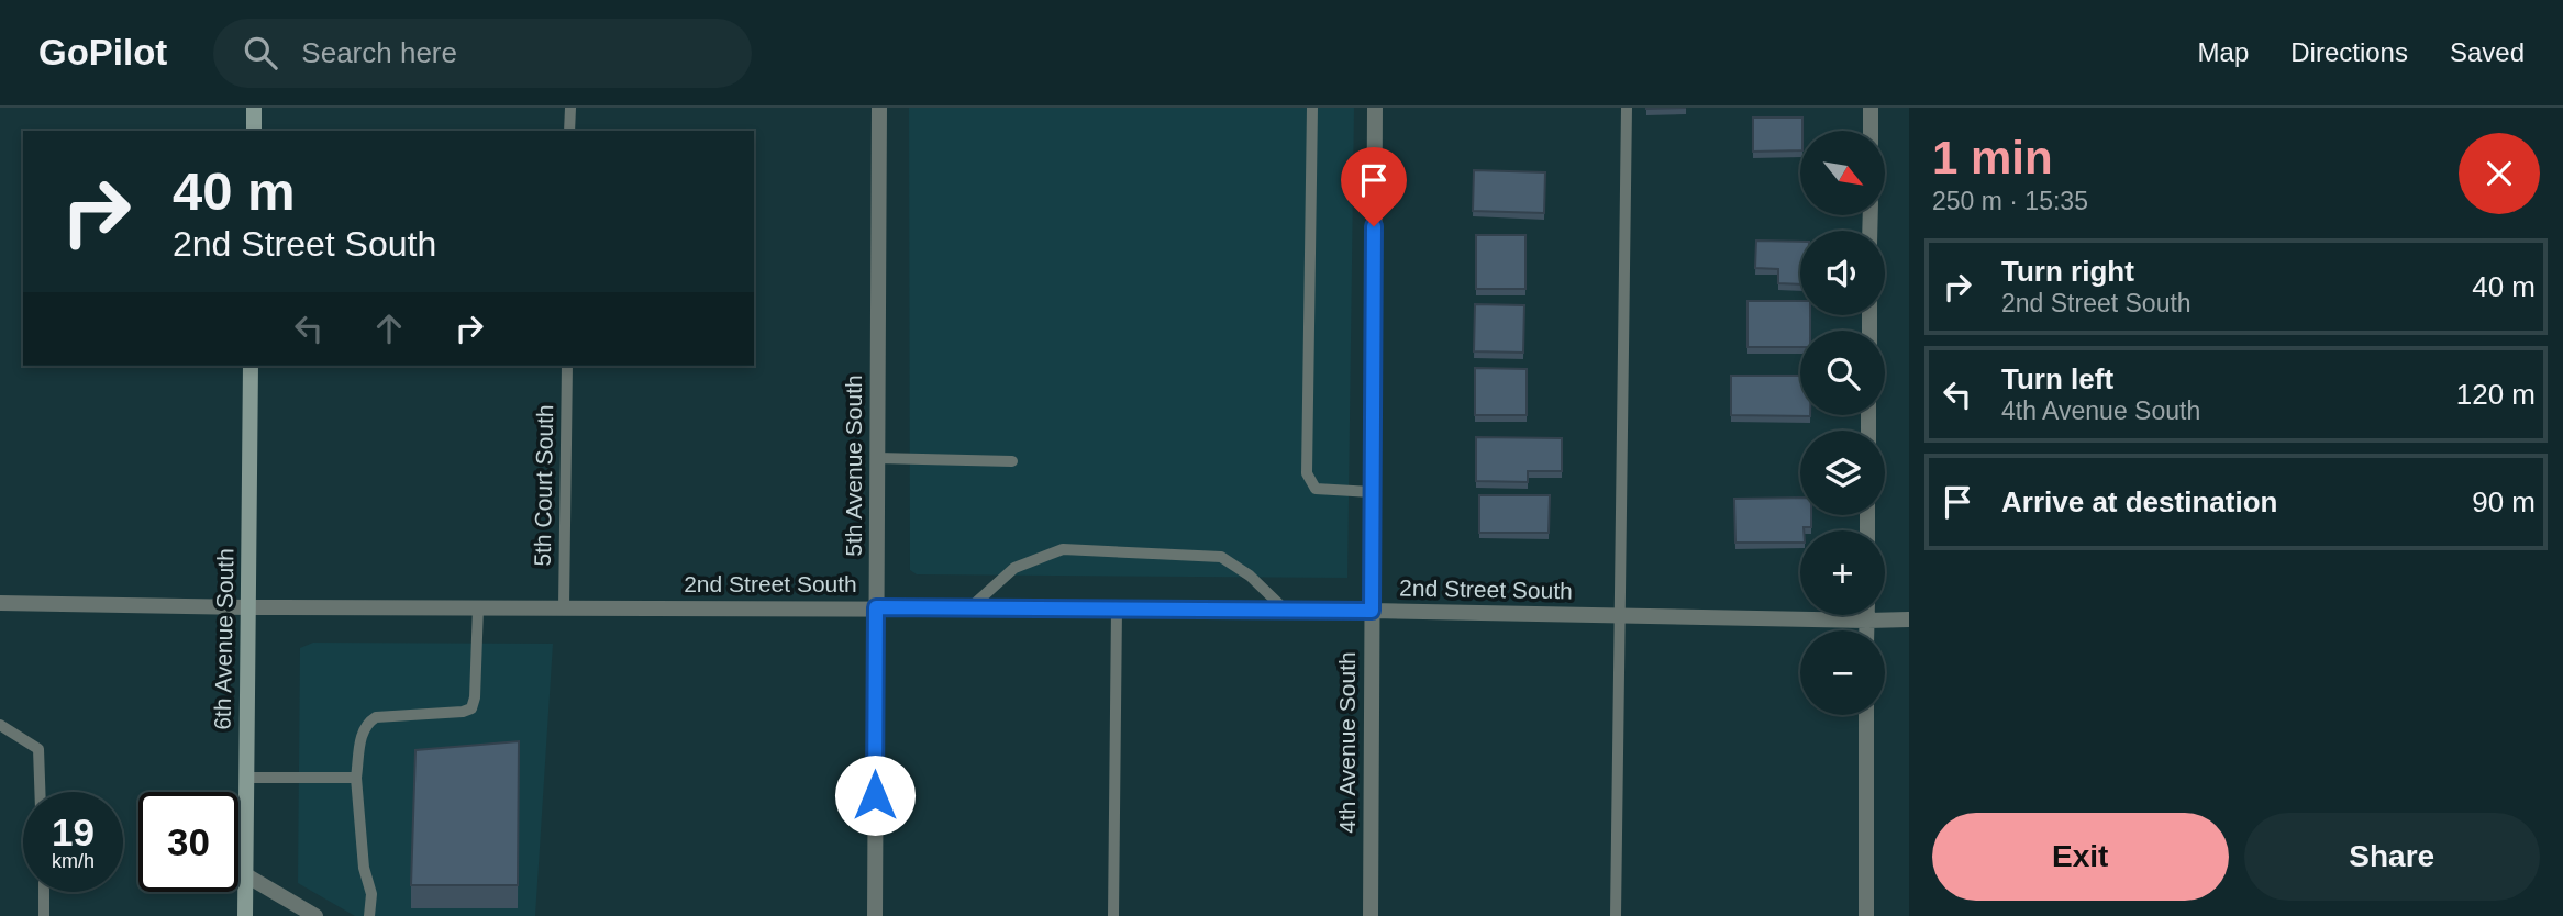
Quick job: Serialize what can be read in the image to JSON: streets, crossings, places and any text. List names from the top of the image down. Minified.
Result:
{"streets":{"main road":["6th Avenue South"],"street":["5th Avenue South","2nd Street South","4th Avenue South"],"lane":["5th Court South"]},"crossings":[["5th Avenue South","2nd Street South"],["5th Court South","2nd Street South"],["2nd Street South","6th Avenue South"],["2nd Street South","4th Avenue South"]],"north":"bottom right","page":{"header":"GoPilot","search":"Search here","nav":["Map","Directions","Saved"],"heading":["1 min","250 m · 15:35"],"map_buttons":["+","−"],"turn":["40 m","2nd Street South"],"list":[{"name":"Turn right","note":"2nd Street South","value":"40 m"},{"name":"Turn left","note":"4th Avenue South","value":"120 m"},{"name":"Arrive at destination","value":"90 m"}],"speed":"19 km/h","limit":"30","buttons":["Exit","Share"]}}
